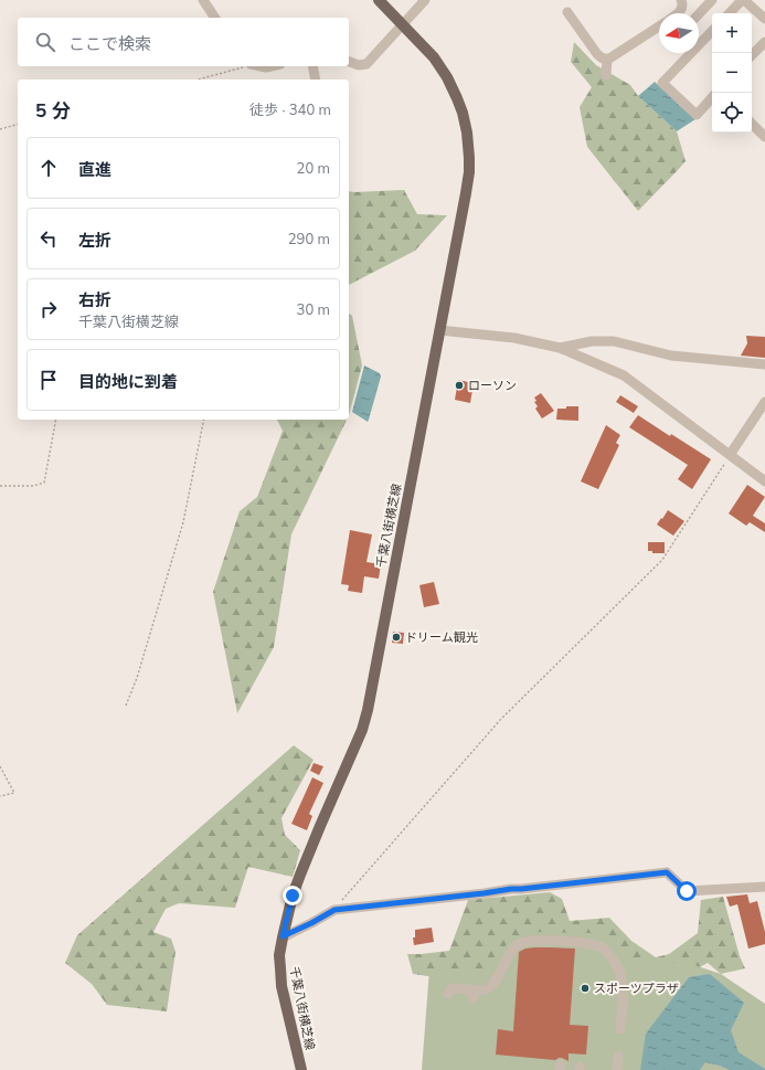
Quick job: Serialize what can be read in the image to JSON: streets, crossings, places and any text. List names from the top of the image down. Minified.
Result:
{"streets":{"main road":["千葉八街横芝線"]},"places":["ローソン","ドリーム観光","スポーツプラザ"],"north":"left","page":{"map_buttons":["+","−"],"search":"ここで検索","heading":["5 分","徒歩 · 340 m"],"list":[["直進","20 m"],["左折","290 m"],["右折","千葉八街横芝線","30 m"],"目的地に到着"]}}
